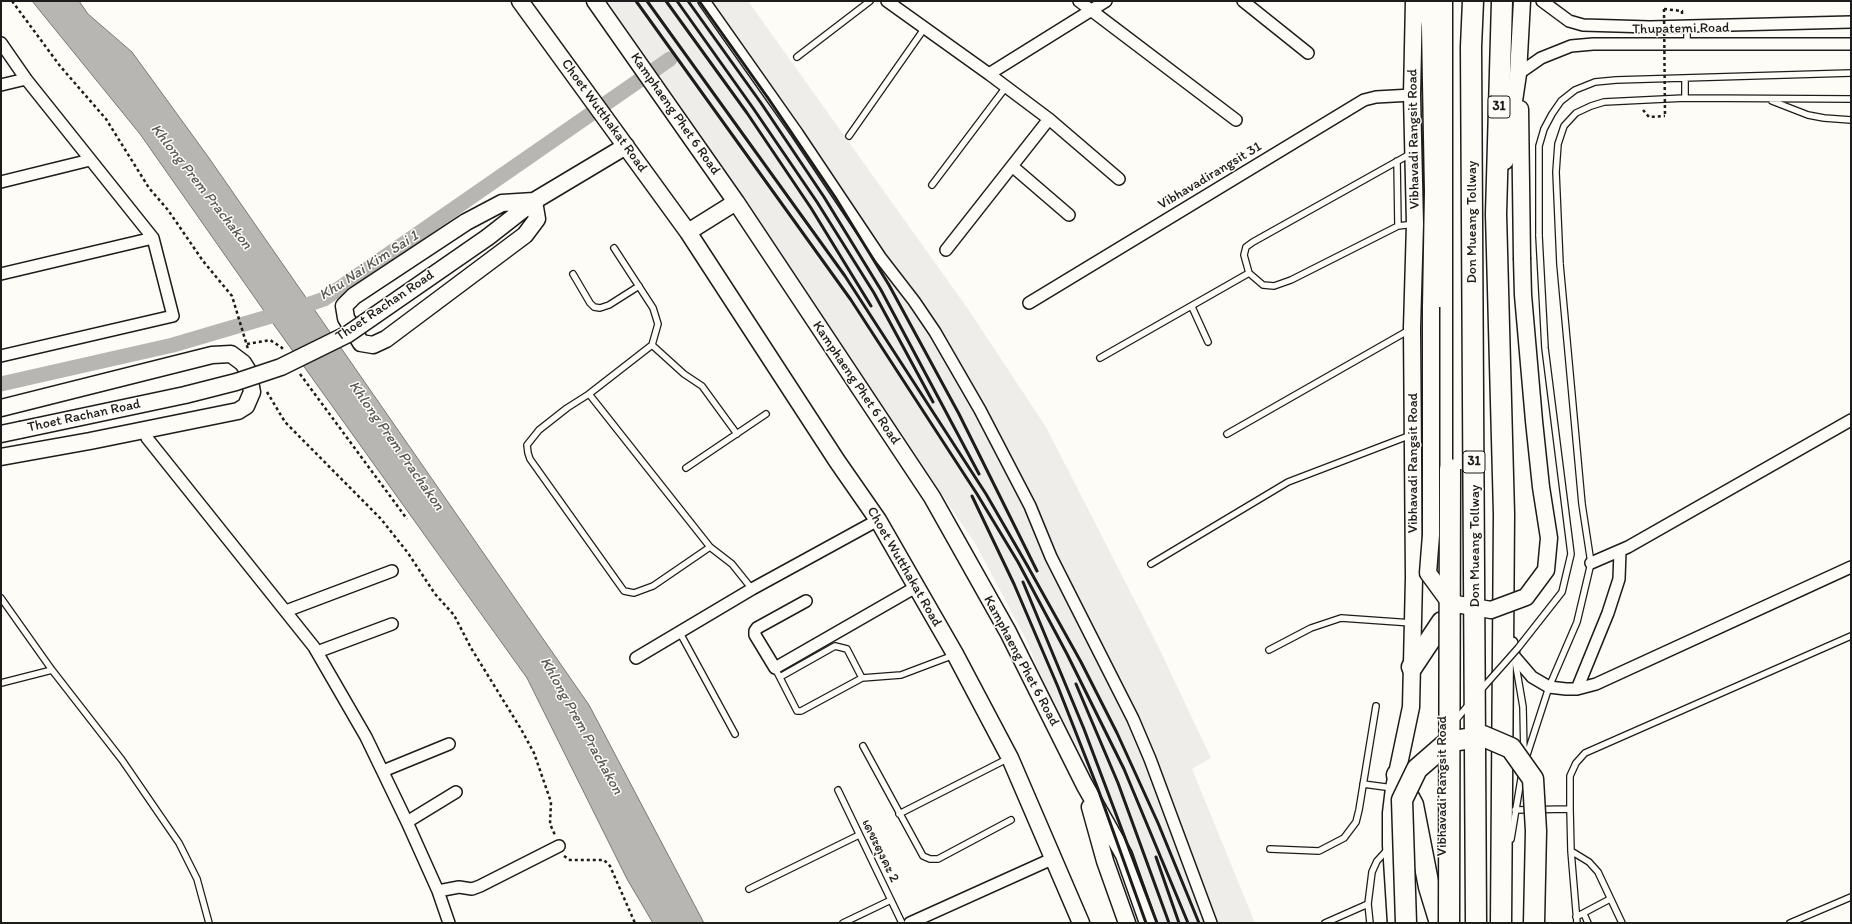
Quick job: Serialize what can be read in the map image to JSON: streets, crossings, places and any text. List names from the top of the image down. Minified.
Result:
{"streets":{"highway":["31","Vibhavadi Rangsit Road","Don Mueang Tollway"],"main road":["Kamphaeng Phet 6 Road","Choet Wutthakat Road","Thoet Rachan Road"],"street":["Thupatemi Road","Vibhavadirangsit 31"],"lane":["เดชะตุงคะ 2"]},"crossings":[["Thupatemi Road","31"],["Choet Wutthakat Road","Thoet Rachan Road"],["Vibhavadi Rangsit Road","Vibhavadirangsit 31"]],"water":["Khlong Prem Prachakon","Khu Nai Kim Sai 1"]}
